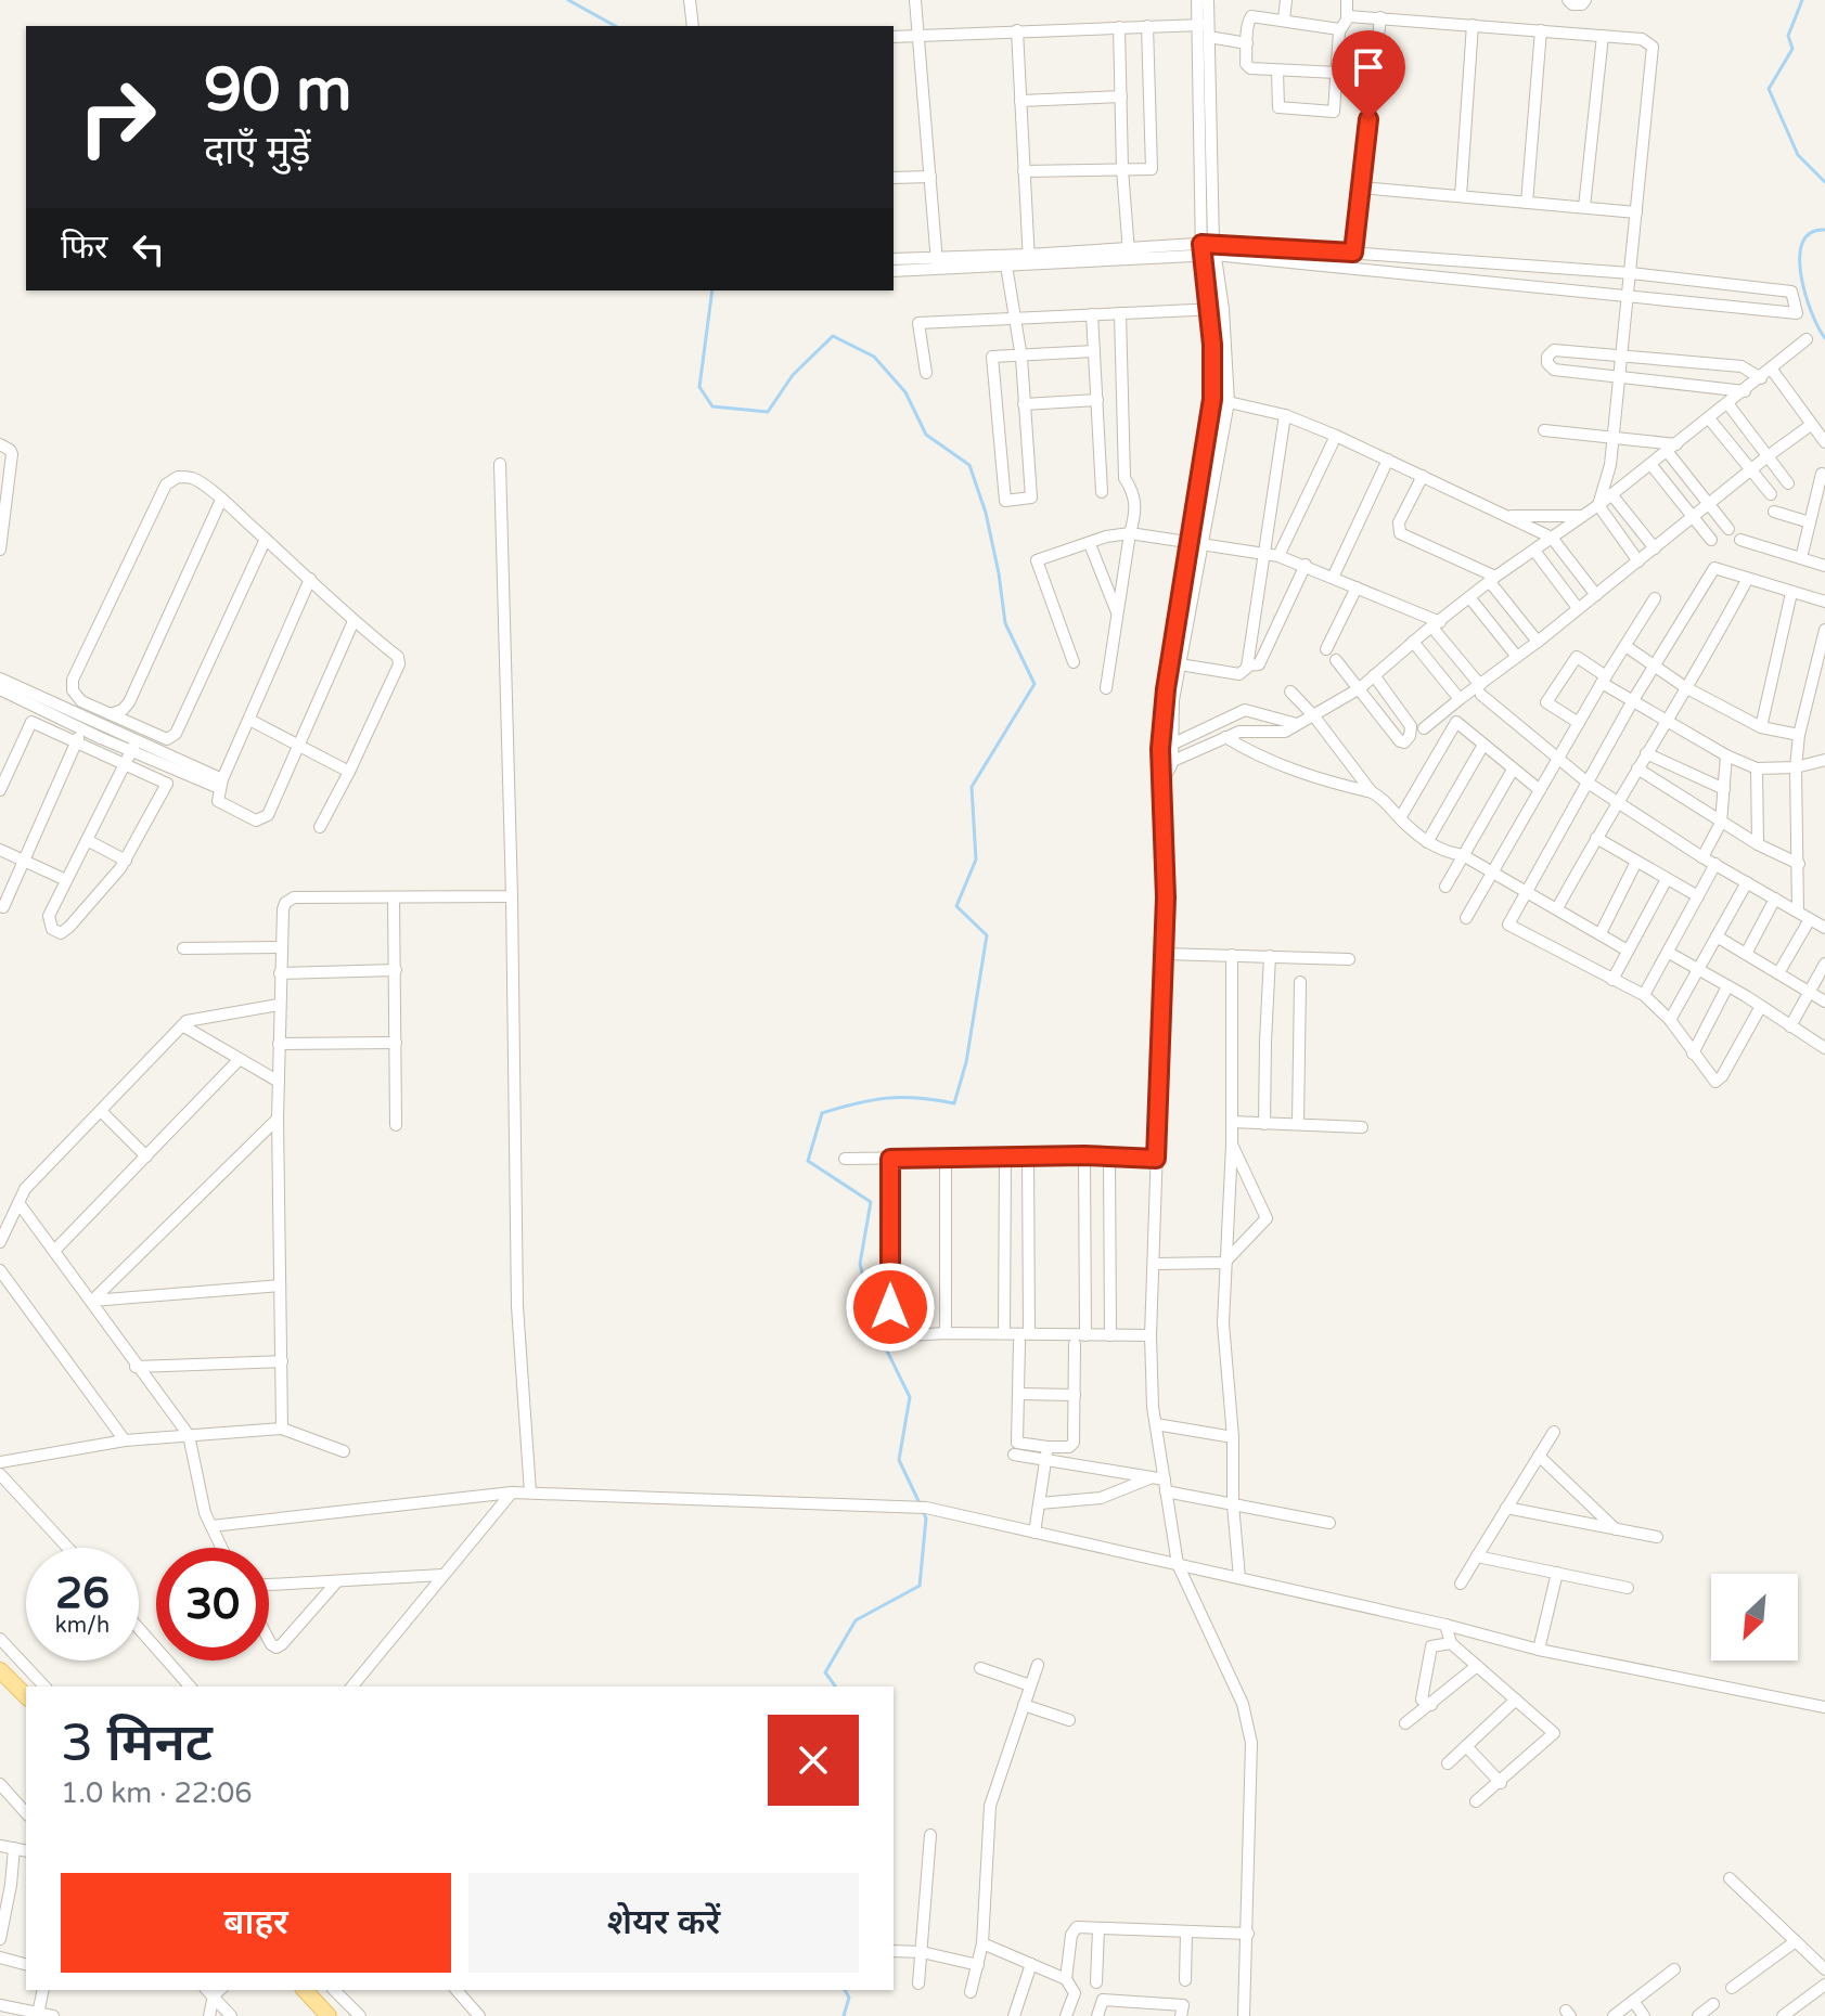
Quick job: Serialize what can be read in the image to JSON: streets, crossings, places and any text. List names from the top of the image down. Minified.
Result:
{"north":"bottom left","page":{"turn":["90 m","दाएँ मुड़ें"],"then":"फिर","speed":"26 km/h","limit":"30","heading":["3 मिनट","1.0 km · 22:06"],"buttons":["बाहर","शेयर करें"]}}
